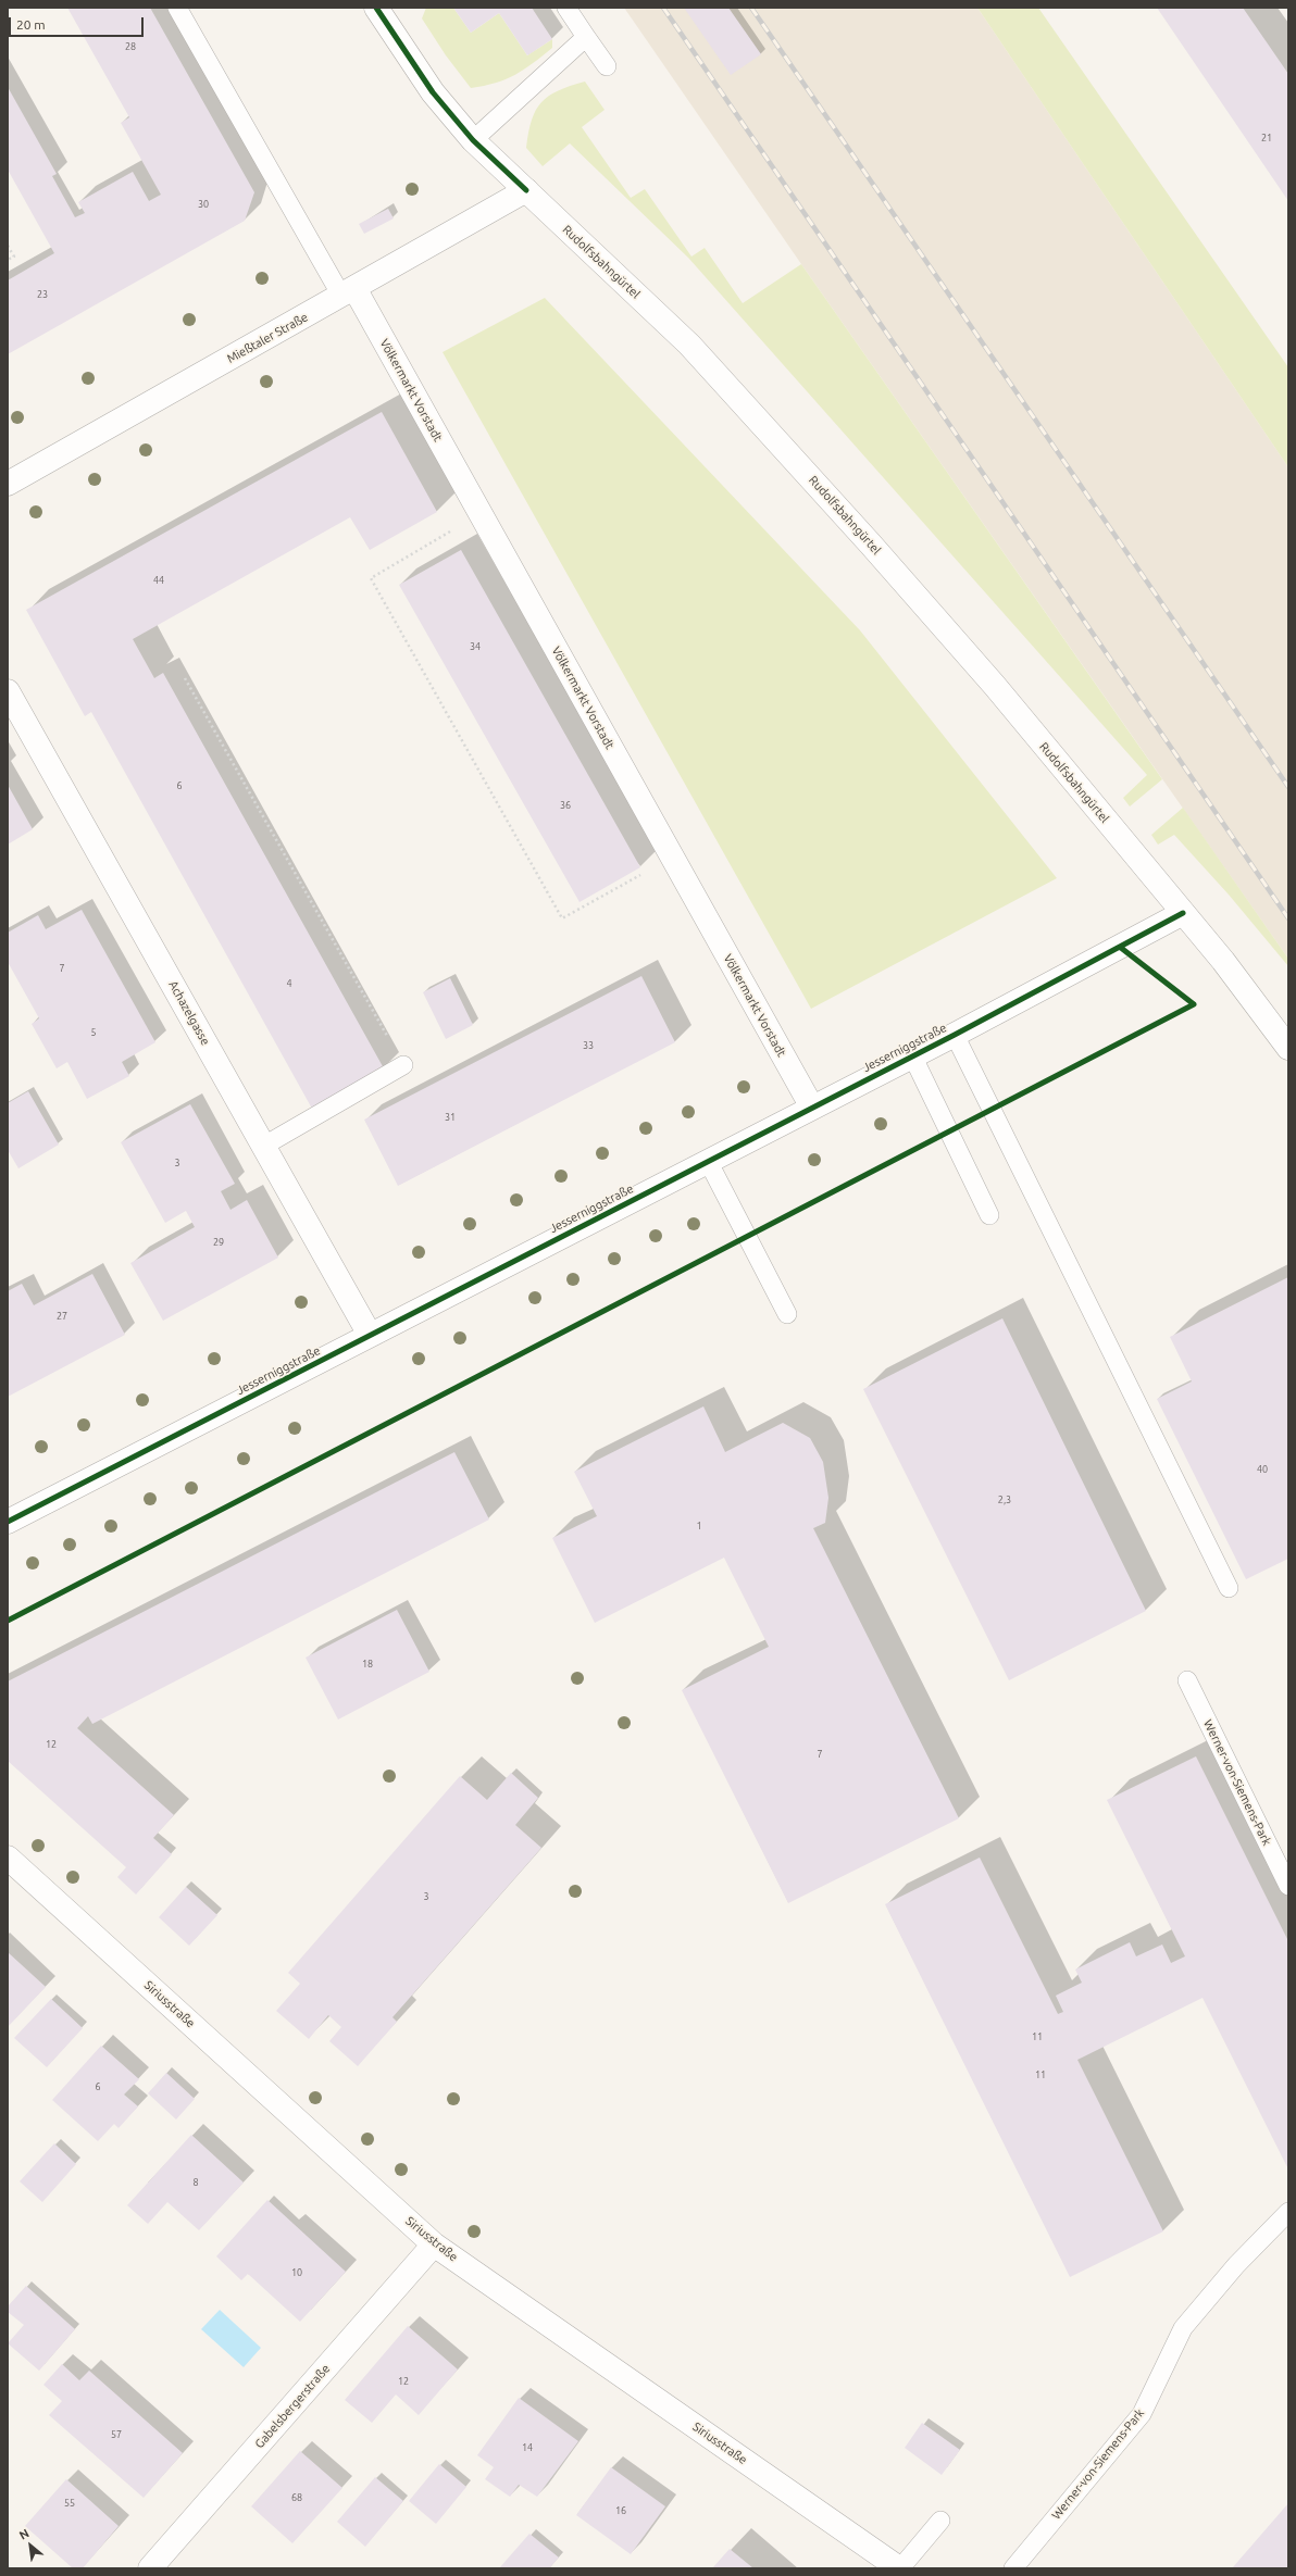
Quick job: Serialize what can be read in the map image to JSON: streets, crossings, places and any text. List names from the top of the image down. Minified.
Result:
{"streets":{"street":["Rudolfsbahngürtel","Mießtaler Straße","Völkermarkt Vorstadt","Achazelgasse","Jesserniggstraße","Siriusstraße","Gabelsbergerstraße"],"lane":["Werner-von-Siemens-Park"]},"crossings":[["Rudolfsbahngürtel","Mießtaler Straße"],["Rudolfsbahngürtel","Jesserniggstraße"],["Mießtaler Straße","Völkermarkt Vorstadt"],["Völkermarkt Vorstadt","Jesserniggstraße"],["Achazelgasse","Jesserniggstraße"],["Siriusstraße","Gabelsbergerstraße"]],"house_numbers":["28","21","30","23","44","34","6","36","7","4","5","33","31","3","29","27","40","2,3","1","18","12","7","3","11","11","6","8","10","12","57","14","68","55","16"],"scale_bar":"20 m","north":"top left"}
